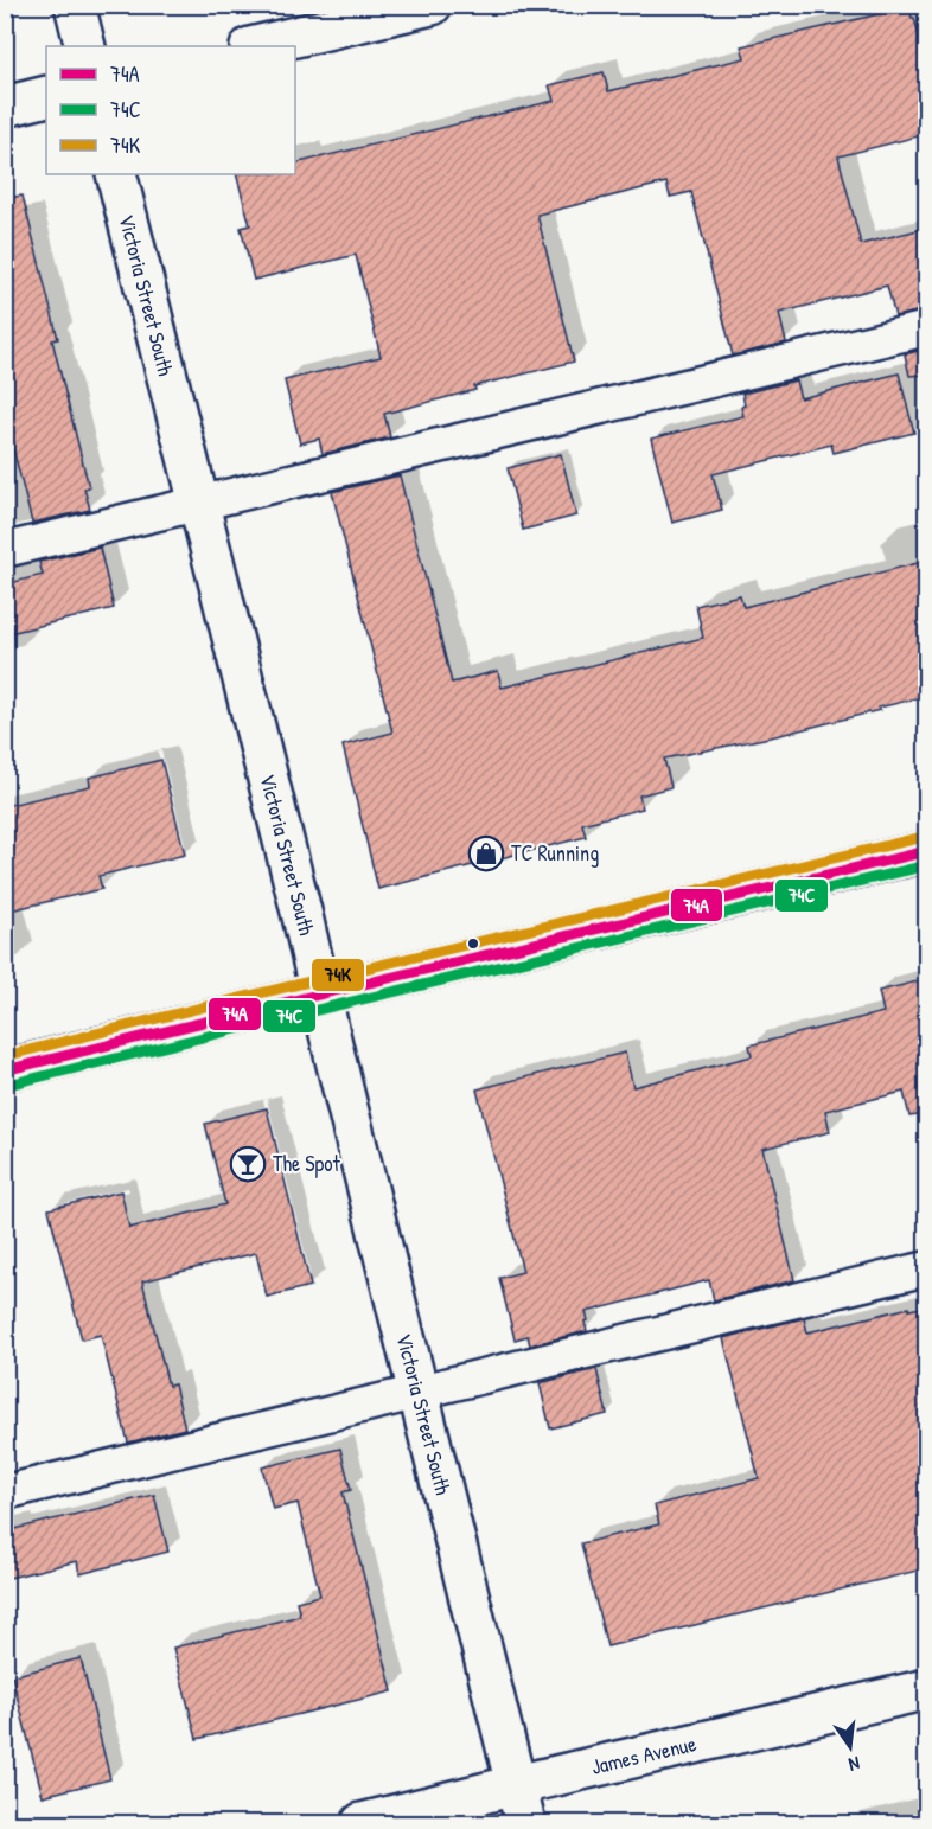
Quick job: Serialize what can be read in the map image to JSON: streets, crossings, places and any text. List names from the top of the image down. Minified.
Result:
{"streets":{"street":["Victoria Street South","James Avenue"]},"crossings":[["Victoria Street South","James Avenue"]],"places":{"shop":["TC Running"],"bar":["The Spot"]},"lines":["transit line 74K","transit line 74A","transit line 74C"],"legend":["74A","74C","74K"],"north":"bottom"}
